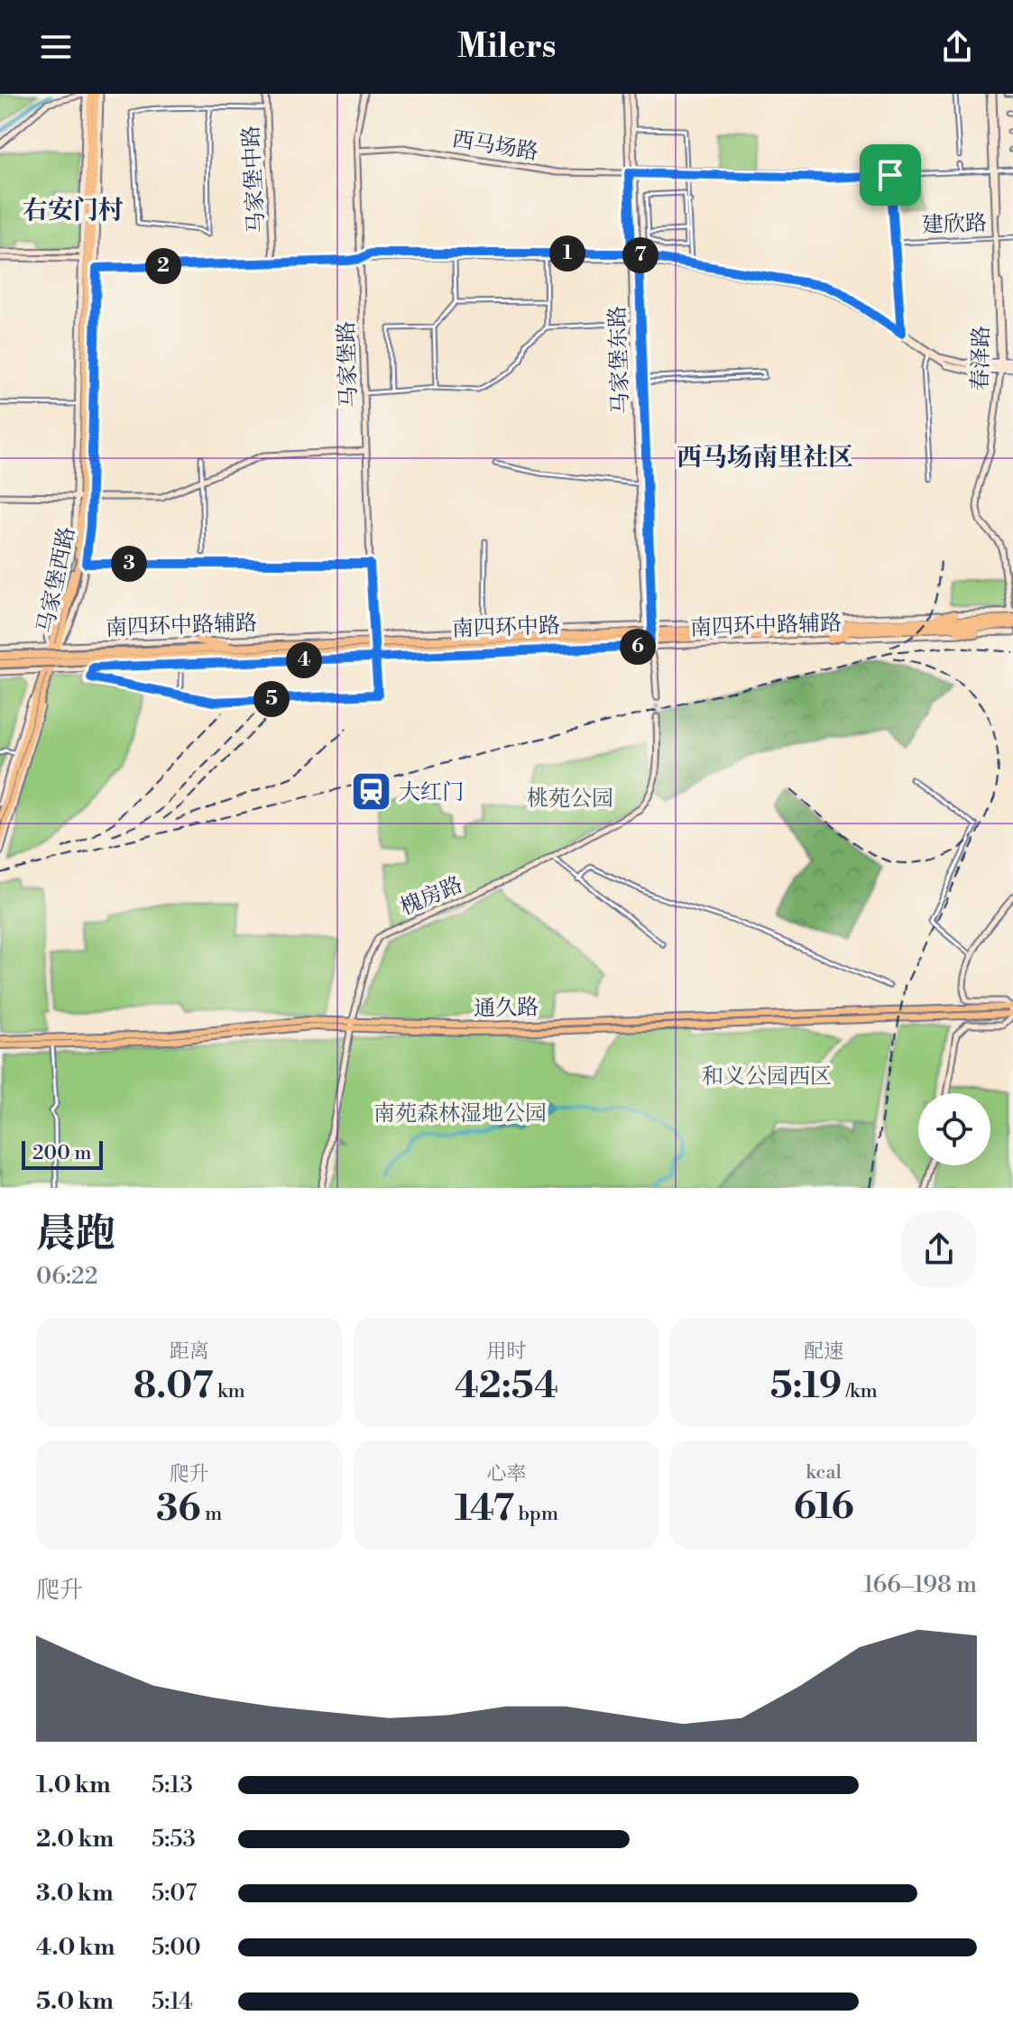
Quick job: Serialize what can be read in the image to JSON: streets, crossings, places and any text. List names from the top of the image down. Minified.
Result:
{"streets":{"highway":["南四环中路"],"main road":["西马场路","马家堡中路","春泽路","马家堡东路","马家堡路","马家堡西路","南四环中路辅路","槐房路","通久路"],"street":["建欣路"]},"crossings":[["西马场路","马家堡东路"],["西马场路","马家堡路"],["建欣路","春泽路"],["春泽路","南四环中路辅路"],["春泽路","南四环中路"],["马家堡东路","南四环中路辅路"],["马家堡路","南四环中路辅路"],["马家堡路","南四环中路"],["马家堡西路","南四环中路辅路"],["南四环中路辅路","南四环中路"],["槐房路","通久路"]],"districts":["右安门村","西马场南里社区"],"parks":["桃苑公园","和义公园西区","南苑森林湿地公园"],"places":{"station":["大红门"]},"scale_bar":"200 m","page":{"header":"Milers","pins":["1","7","2","3","6","4","5"],"scale":"200 m","heading":["晨跑","06:22"],"stats":[["距离","8.07 km"],["用时","42:54"],["配速","5:19 /km"],["爬升","36 m"],["心率","147 bpm"],["kcal","616"]],"chart":["爬升","166–198 m"],"list":[{"name":"1.0 km","note":"5:13"},{"name":"2.0 km","note":"5:53"},{"name":"3.0 km","note":"5:07"},{"name":"4.0 km","note":"5:00"},{"name":"5.0 km","note":"5:14"}]}}
